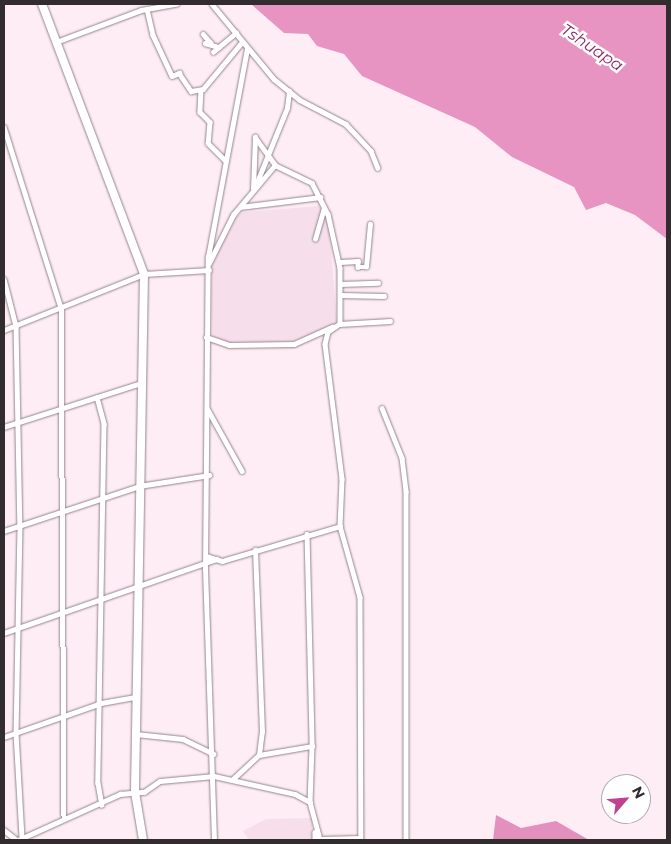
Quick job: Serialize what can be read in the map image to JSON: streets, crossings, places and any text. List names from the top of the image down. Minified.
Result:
{"water":["Tshuapa"],"north":"top right"}
